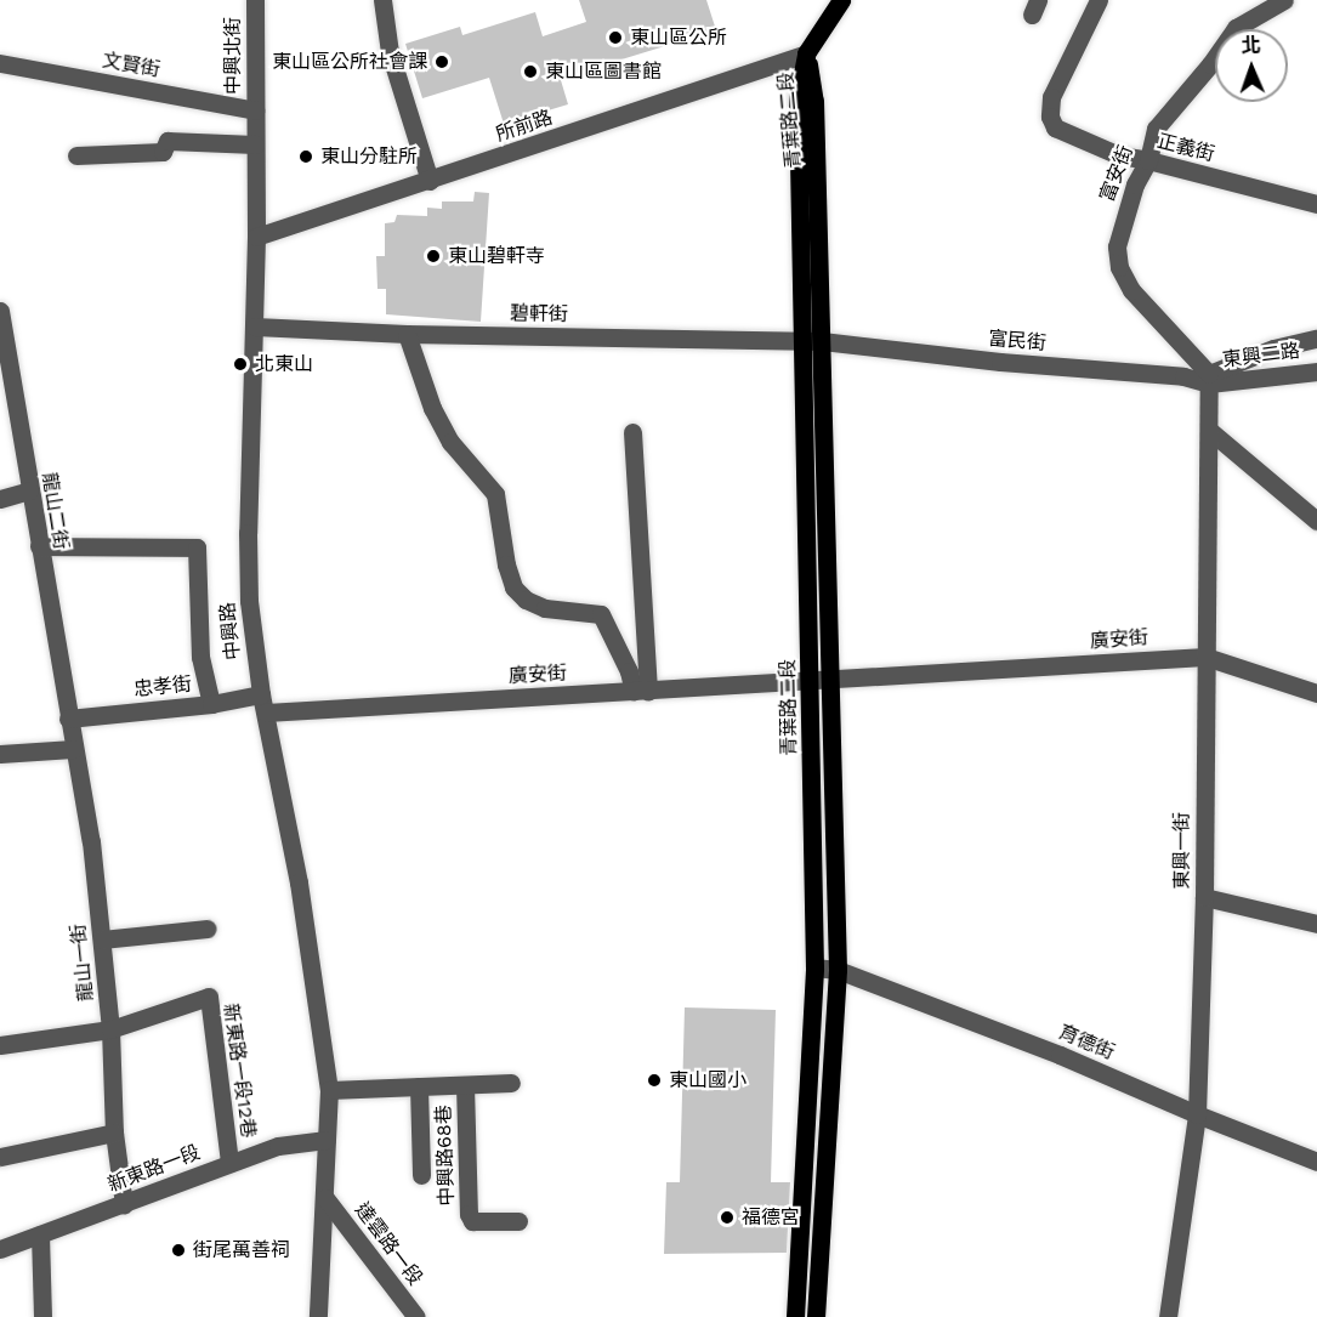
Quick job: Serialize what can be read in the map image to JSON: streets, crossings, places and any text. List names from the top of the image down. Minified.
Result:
{"streets":{"main road":["青葉路二段"],"street":["中興北街","文賢街","所前路","正義街","富安街","碧軒街","富民街","東興二路","龍山二街","中興路","廣安街","忠孝街","東興一街","龍山一街","育德街","新東路一段12巷","中興路68巷","新東路一段","達雲路一段"]},"crossings":[["中興北街","文賢街"],["中興北街","中興路"],["文賢街","中興路"],["青葉路二段","所前路"],["青葉路二段","碧軒街"],["青葉路二段","富民街"],["青葉路二段","廣安街"],["青葉路二段","育德街"],["所前路","中興路"],["正義街","富安街"],["富安街","富民街"],["富安街","東興二路"],["富安街","東興一街"],["碧軒街","富民街"],["碧軒街","中興路"],["富民街","東興二路"],["富民街","東興一街"],["東興二路","東興一街"],["龍山二街","忠孝街"],["龍山二街","龍山一街"],["中興路","廣安街"],["中興路","忠孝街"],["中興路","新東路一段"],["中興路","達雲路一段"],["廣安街","忠孝街"],["廣安街","東興一街"],["忠孝街","龍山一街"],["東興一街","育德街"],["龍山一街","新東路一段12巷"],["龍山一街","新東路一段"],["新東路一段12巷","新東路一段"]],"places":["東山區公所","東山區公所社會課","東山區圖書館","東山分駐所","東山碧軒寺","北東山","東山國小","福德宮","街尾萬善祠"],"north":"top"}
